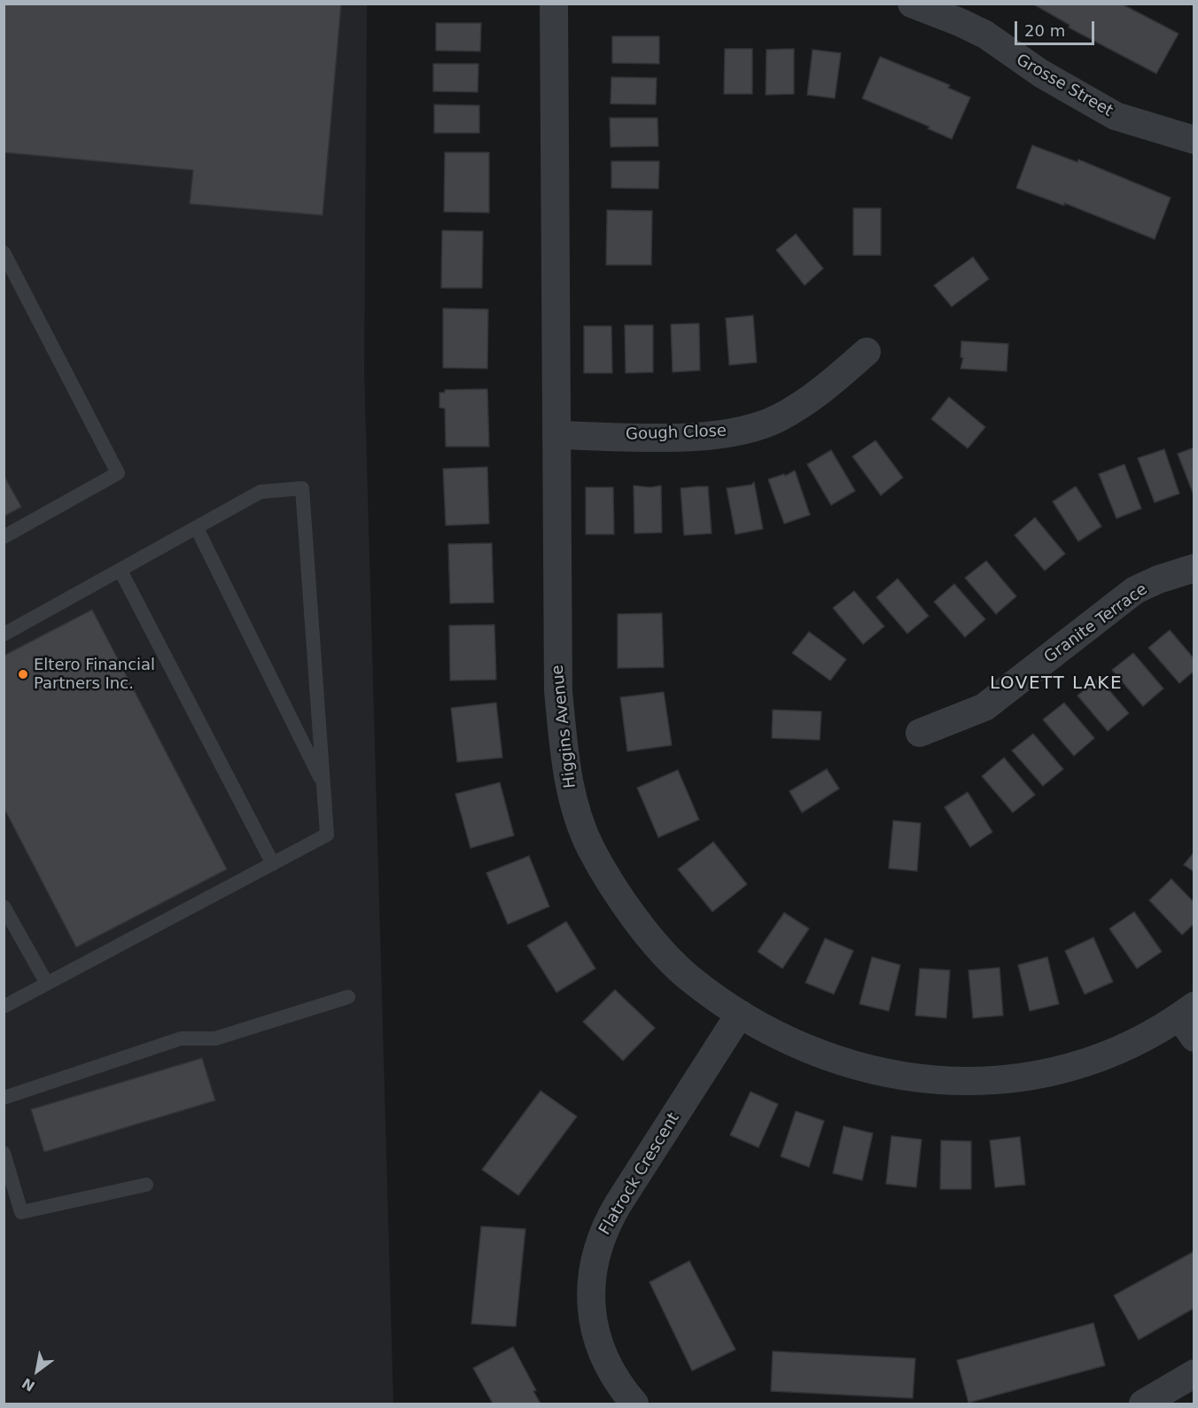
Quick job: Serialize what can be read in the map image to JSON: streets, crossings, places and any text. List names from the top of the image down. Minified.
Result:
{"streets":{"street":["Grosse Street","Gough Close","Granite Terrace","Higgins Avenue","Flatrock Crescent"]},"crossings":[["Gough Close","Higgins Avenue"],["Higgins Avenue","Flatrock Crescent"]],"districts":["LOVETT LAKE"],"places":["Eltero Financial Partners Inc."],"scale_bar":"20 m","north":"bottom left"}
